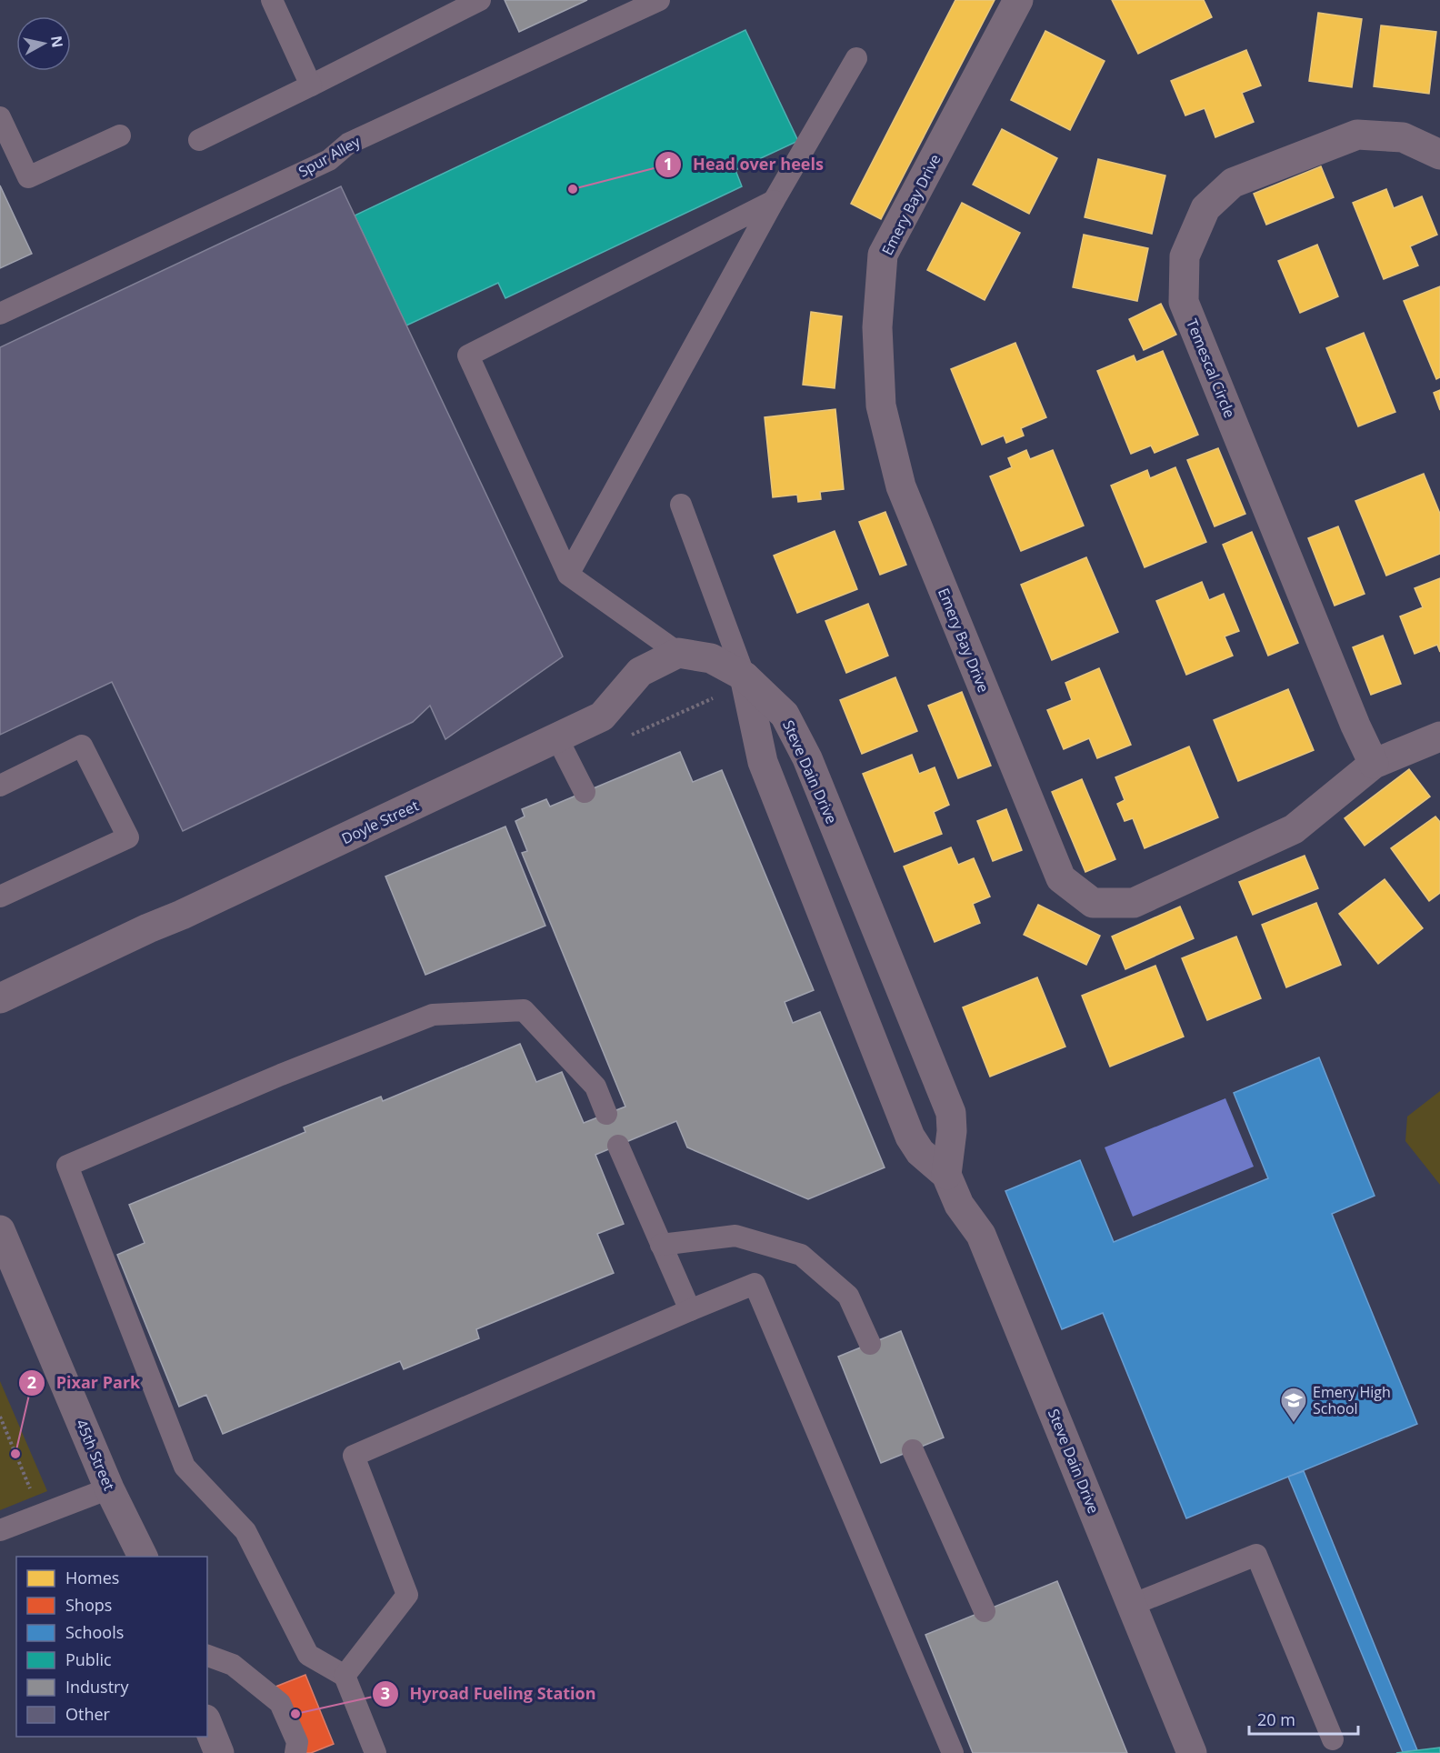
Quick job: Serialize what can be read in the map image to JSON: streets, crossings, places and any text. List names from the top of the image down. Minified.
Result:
{"streets":{"street":["Emery Bay Drive","Temescal Circle","Steve Dain Drive","Doyle Street","45th Street"],"lane":["Spur Alley"]},"crossings":[["Emery Bay Drive","Temescal Circle"]],"places":{"other":["Head over heels","Pixar Park","Hyroad Fueling Station"],"school or university":["Emery High School"]},"legend":["Homes","Shops","Schools","Public","Industry","Other"],"scale_bar":"20 m","north":"right"}
